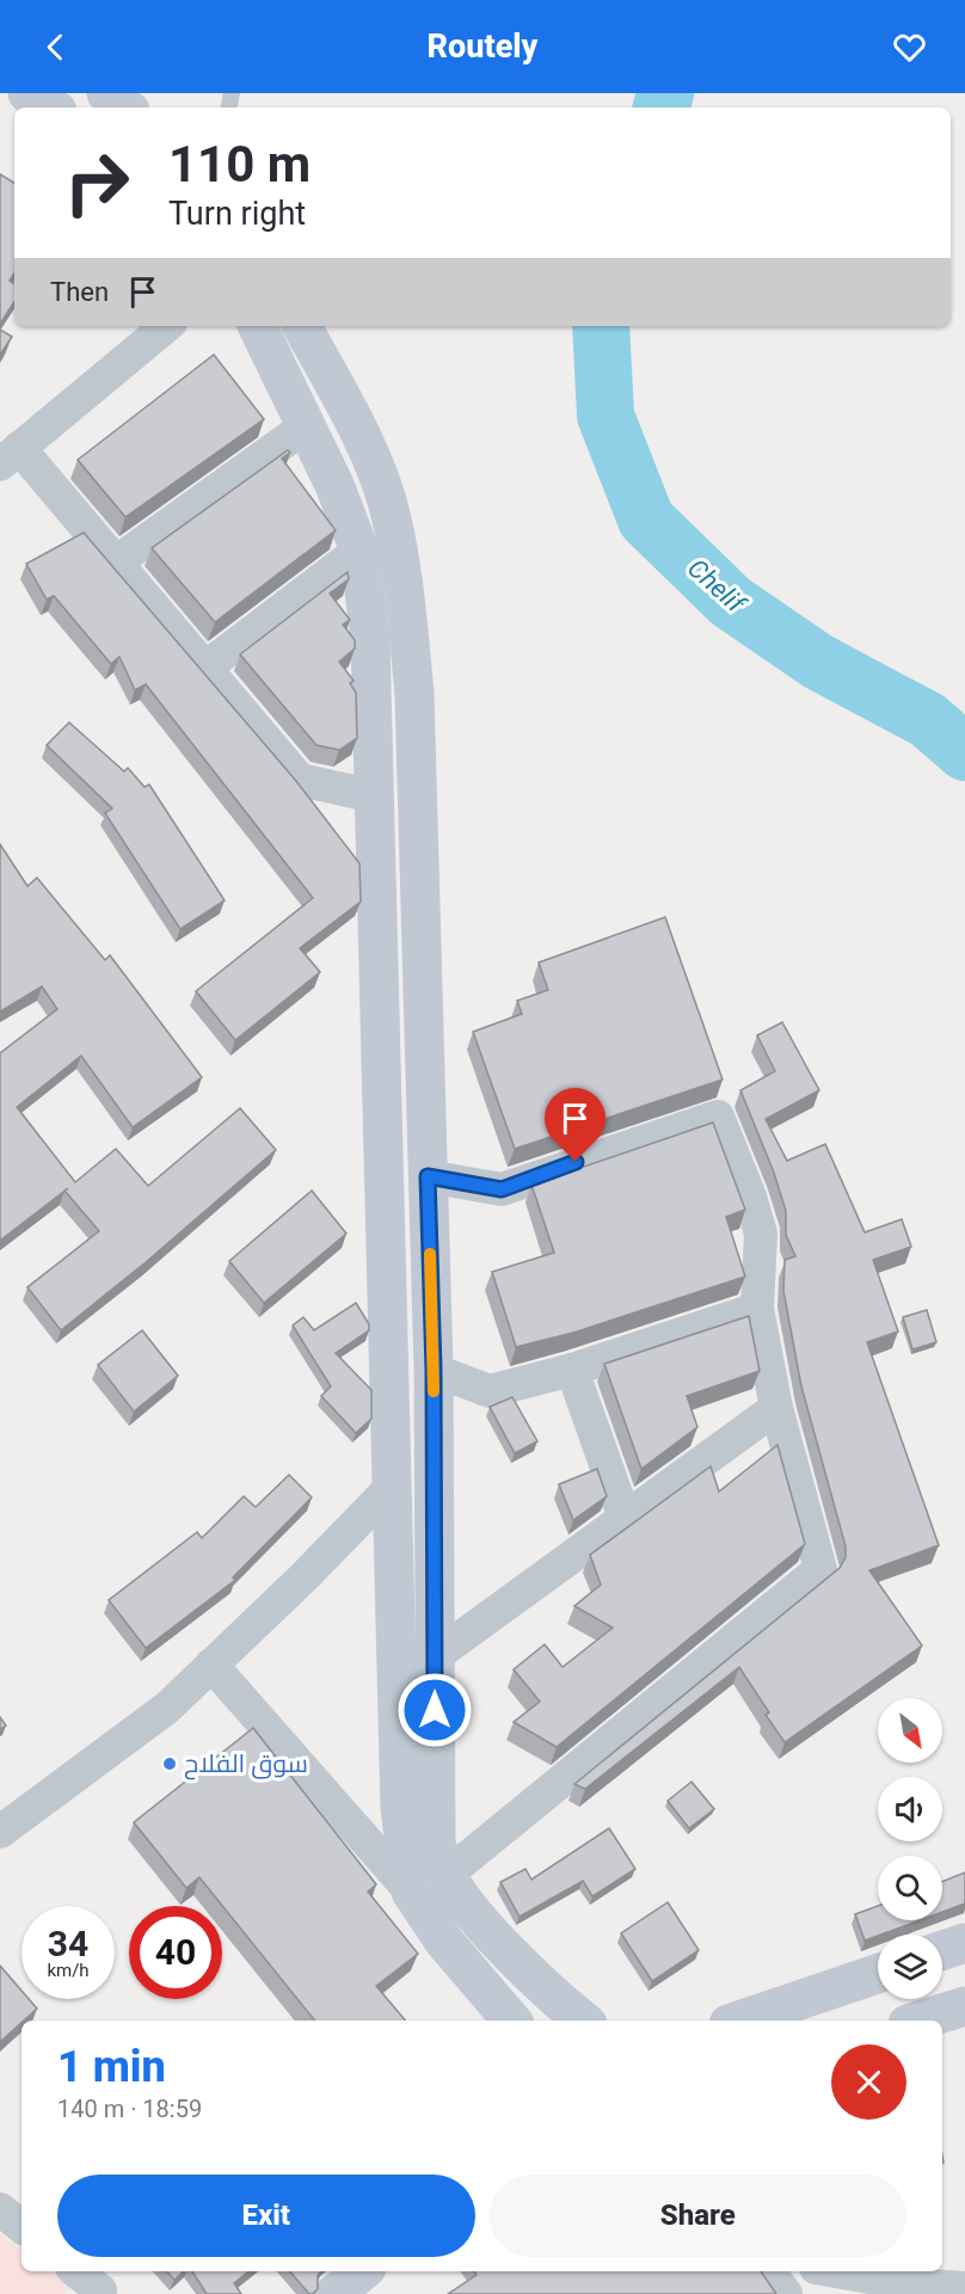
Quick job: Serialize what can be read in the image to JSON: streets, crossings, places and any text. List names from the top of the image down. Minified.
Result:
{"water":["Chelif"],"places":["سوق الفلاح"],"north":"bottom right","page":{"header":"Routely","turn":["110 m","Turn right"],"then":"Then","speed":"34 km/h","limit":"40","heading":["1 min","140 m · 18:59"],"buttons":["Exit","Share"]}}
